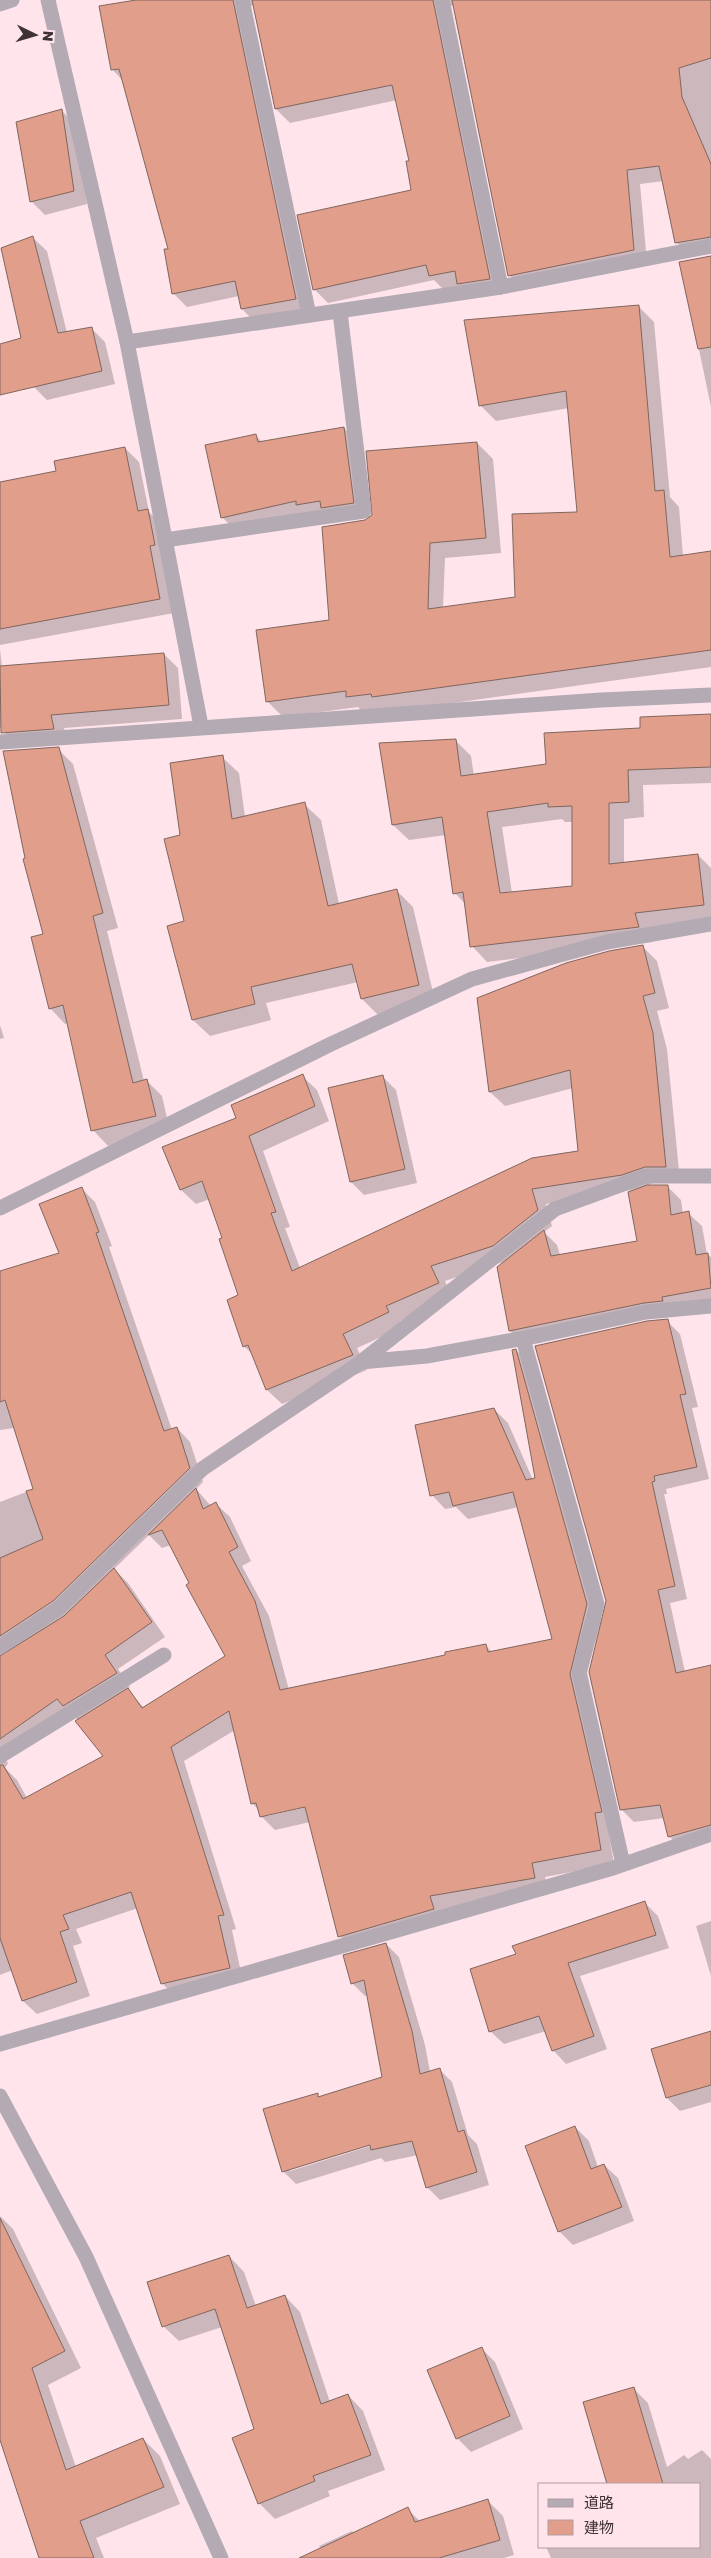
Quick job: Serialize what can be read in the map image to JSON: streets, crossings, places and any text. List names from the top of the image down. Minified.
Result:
{"legend":["道路","建物"],"north":"right"}
